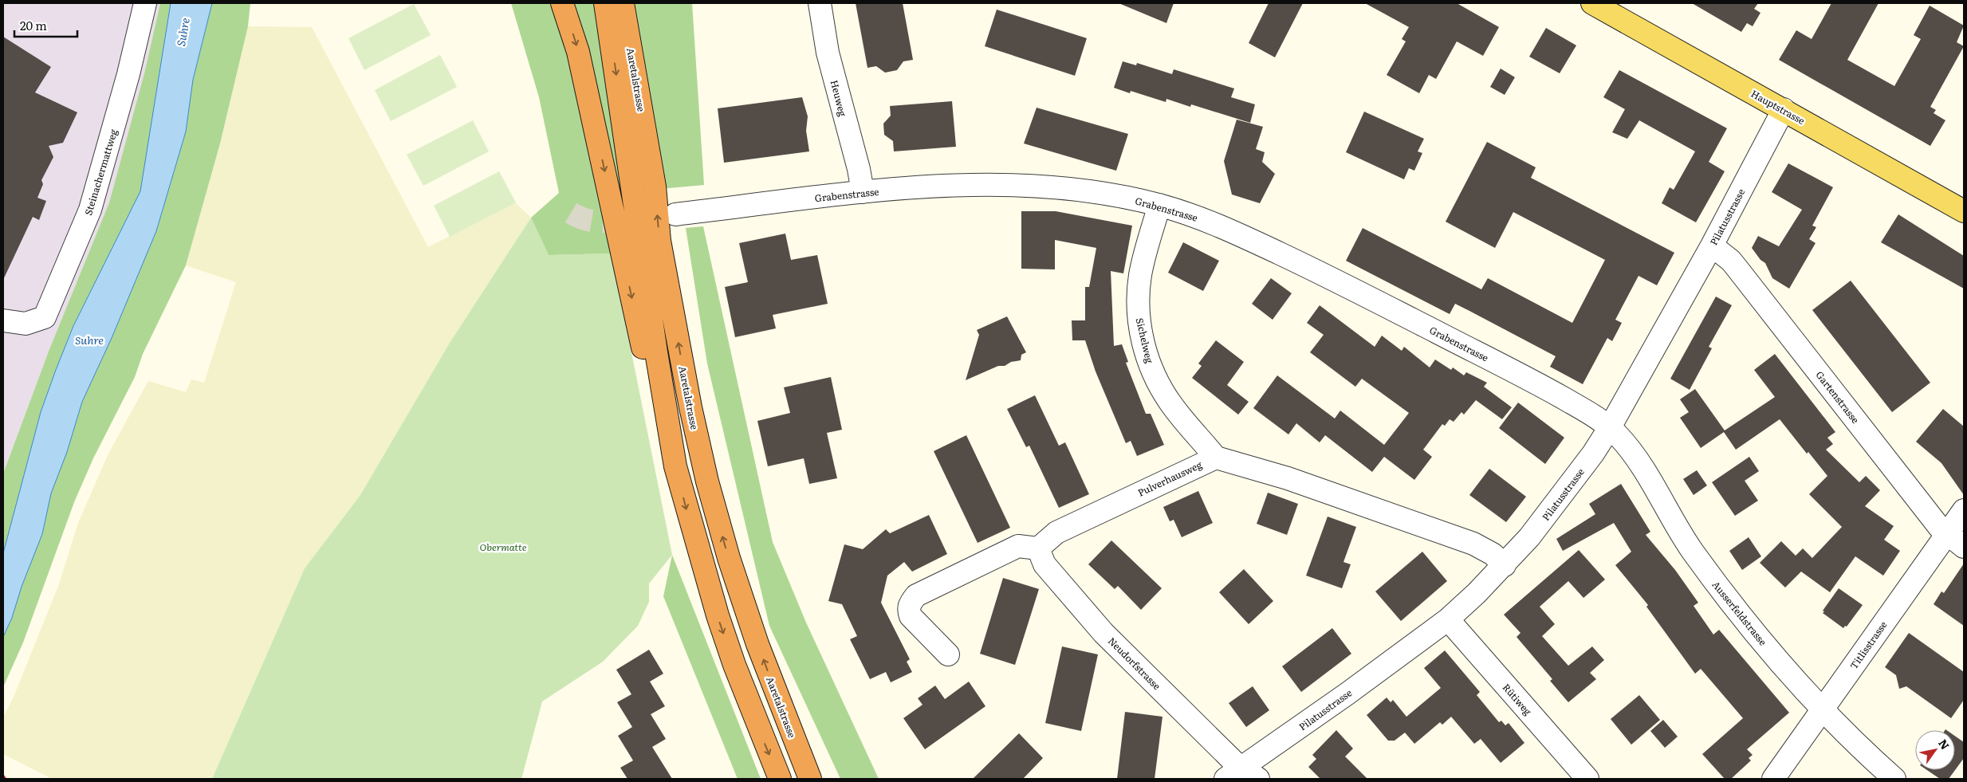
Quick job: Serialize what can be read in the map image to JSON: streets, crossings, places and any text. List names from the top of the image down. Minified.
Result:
{"streets":{"highway":["Aaretalstrasse"],"main road":["Hauptstrasse"],"street":["Heuweg","Steinachermattweg","Grabenstrasse","Pilatusstrasse","Sichelweg","Gartenstrasse","Pulverhausweg","Ausserfeldstrasse","Titlisstrasse","Neudorfstrasse","Rütiweg"]},"crossings":[["Heuweg","Grabenstrasse"],["Hauptstrasse","Pilatusstrasse"],["Grabenstrasse","Pilatusstrasse"],["Grabenstrasse","Sichelweg"],["Grabenstrasse","Ausserfeldstrasse"],["Pilatusstrasse","Gartenstrasse"],["Pilatusstrasse","Ausserfeldstrasse"],["Pilatusstrasse","Neudorfstrasse"],["Pilatusstrasse","Rütiweg"],["Sichelweg","Pulverhausweg"],["Gartenstrasse","Titlisstrasse"],["Pulverhausweg","Neudorfstrasse"],["Ausserfeldstrasse","Titlisstrasse"]],"water":["Suhre"],"parks":["Obermatte"],"scale_bar":"20 m","north":"top right"}
